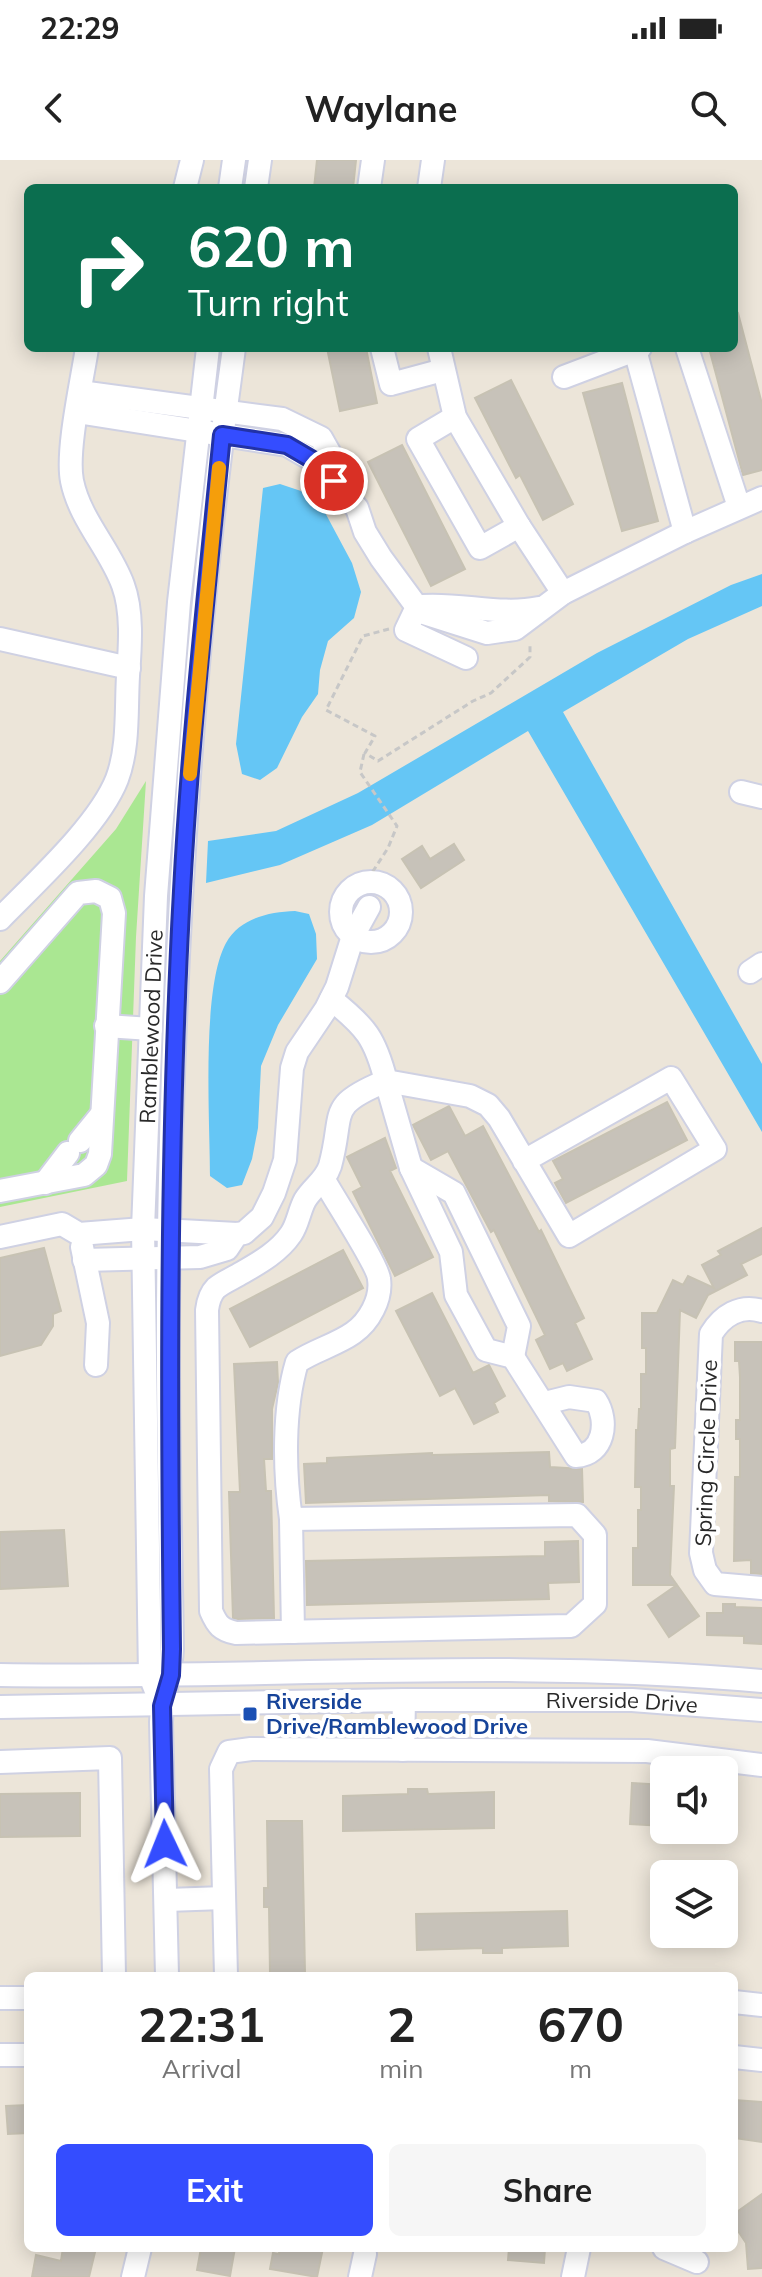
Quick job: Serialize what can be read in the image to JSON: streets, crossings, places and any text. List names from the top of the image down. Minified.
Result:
{"streets":{"street":["Ramblewood Drive","Spring Circle Drive","Riverside Drive"]},"crossings":[["Ramblewood Drive","Riverside Drive"]],"places":{"transit":["Riverside Drive/Ramblewood Drive"]},"page":{"status":"22:29","header":"Waylane","turn":["620 m","Turn right"],"eta":["22:31","Arrival","2","min","670","m"],"buttons":["Exit","Share"]}}
